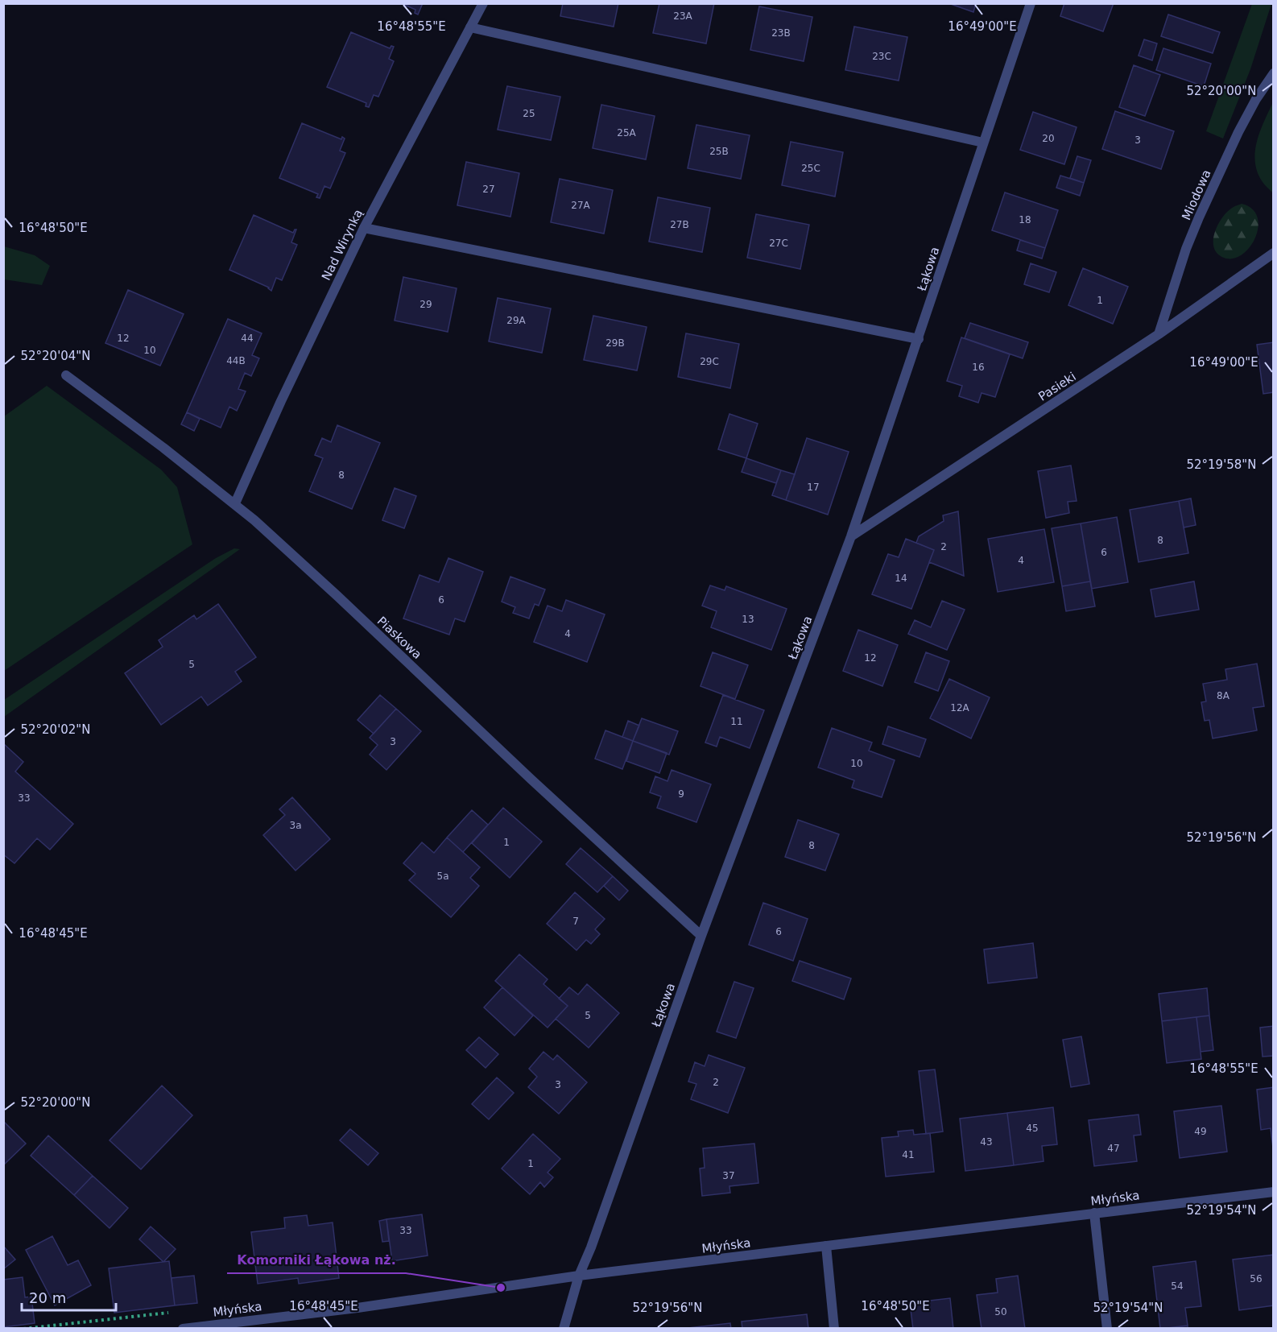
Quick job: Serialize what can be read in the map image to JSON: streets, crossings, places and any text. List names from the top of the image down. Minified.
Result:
{"streets":{"street":["Miodowa","Nad Wirynką","Łąkowa","Pasieki","Piaskowa","Młyńska"]},"crossings":[["Miodowa","Pasieki"],["Nad Wirynką","Piaskowa"],["Łąkowa","Pasieki"],["Łąkowa","Piaskowa"],["Łąkowa","Młyńska"]],"places":["Komorniki Łąkowa nż."],"house_numbers":["23A","23B","23C","25","25A","20","3","25B","25C","27","27A","18","27B","27C","1","29","29A","12","44","29B","10","44B","29C","16","8","17","8","2","6","4","14","6","13","4","12","5","8A","12A","11","3","10","9","33","3a","1","8","5a","7","6","5","2","3","45","49","43","47","41","1","37","33","56","54","50"],"scale_bar":"20 m","coordinates":["16°48'55\"E","16°49'00\"E","52°20'00\"N","16°48'50\"E","52°20'04\"N","52°19'58\"N","52°20'02\"N","52°19'56\"N","16°48'45\"E","52°19'54\"N"]}
